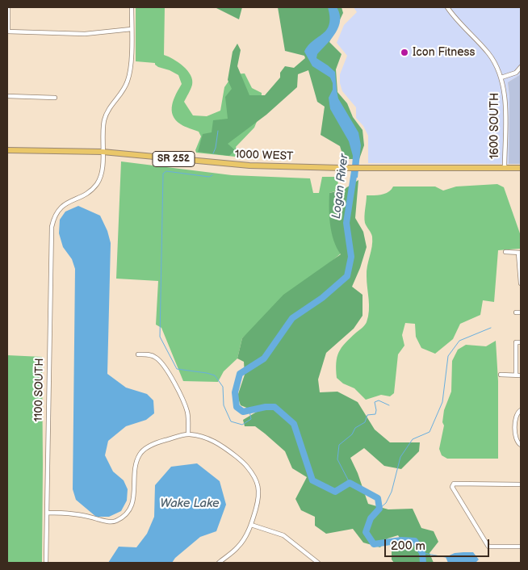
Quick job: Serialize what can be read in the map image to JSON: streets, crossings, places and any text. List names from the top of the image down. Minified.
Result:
{"streets":{"main road":["1000 WEST","SR 252"],"street":["1600 SOUTH","1100 SOUTH"]},"crossings":[["1600 SOUTH","1000 WEST"],["1000 WEST","1100 SOUTH"]],"water":["Logan River","Wake Lake"],"places":["Icon Fitness"],"scale_bar":"200 m"}
